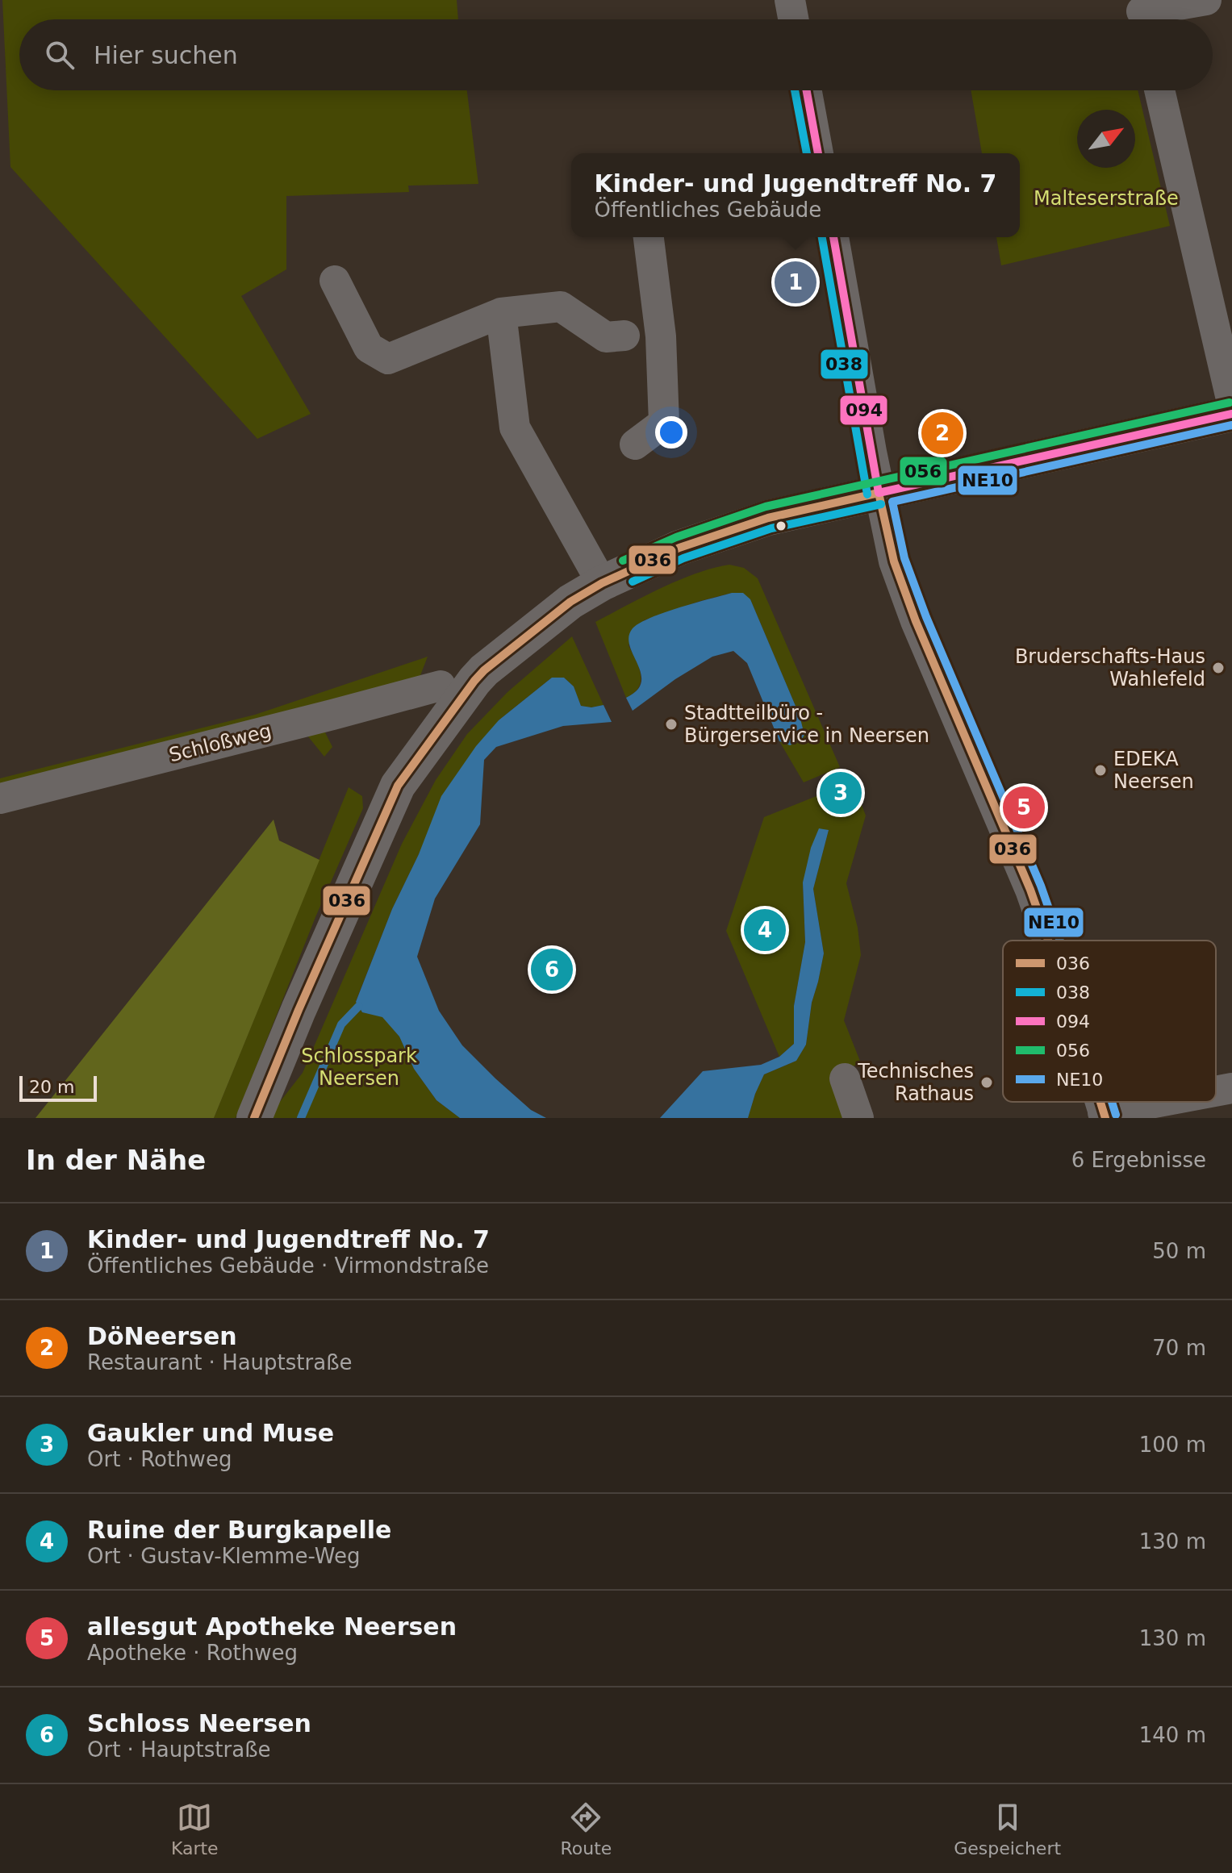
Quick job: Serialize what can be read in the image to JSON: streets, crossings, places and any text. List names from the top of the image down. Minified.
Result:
{"streets":{"street":["Schloßweg"]},"parks":["Malteserstraße","Schlosspark Neersen"],"places":["Bruderschafts-Haus Wahlefeld","Stadtteilbüro - Bürgerservice in Neersen","EDEKA Neersen","Technisches Rathaus"],"lines":["transit line 038","transit line 094","transit line 056","transit line NE10","transit line 036"],"legend":["036","038","094","056","NE10"],"scale_bar":"20 m","north":"top right","page":{"search":"Hier suchen","popup":["Kinder- und Jugendtreff No. 7","Öffentliches Gebäude"],"pins":["1","2","3","5","4","6"],"scale":"20 m","heading":["In der Nähe","6 Ergebnisse"],"list":[{"mark":"1","name":"Kinder- und Jugendtreff No. 7","note":"Öffentliches Gebäude · Virmondstraße","value":"50 m"},{"mark":"2","name":"DöNeersen","note":"Restaurant · Hauptstraße","value":"70 m"},{"mark":"3","name":"Gaukler und Muse","note":"Ort · Rothweg","value":"100 m"},{"mark":"4","name":"Ruine der Burgkapelle","note":"Ort · Gustav-Klemme-Weg","value":"130 m"},{"mark":"5","name":"allesgut Apotheke Neersen","note":"Apotheke · Rothweg","value":"130 m"},{"mark":"6","name":"Schloss Neersen","note":"Ort · Hauptstraße","value":"140 m"}],"nav":["Karte","Route","Gespeichert"]}}
